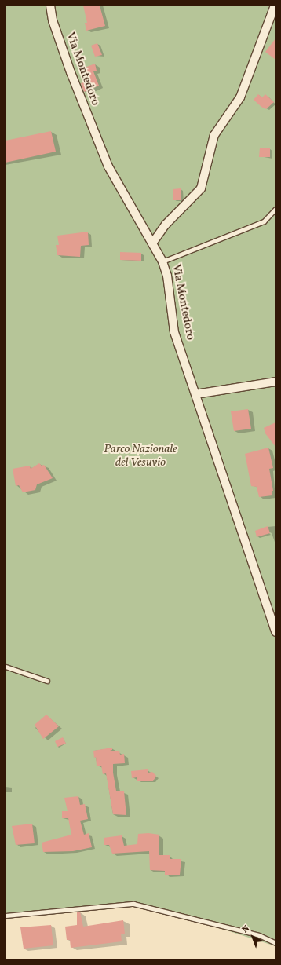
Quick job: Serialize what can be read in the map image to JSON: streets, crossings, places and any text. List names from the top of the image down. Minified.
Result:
{"streets":{"street":["Via Montedoro"]},"parks":["Parco Nazionale del Vesuvio"],"north":"top left"}
